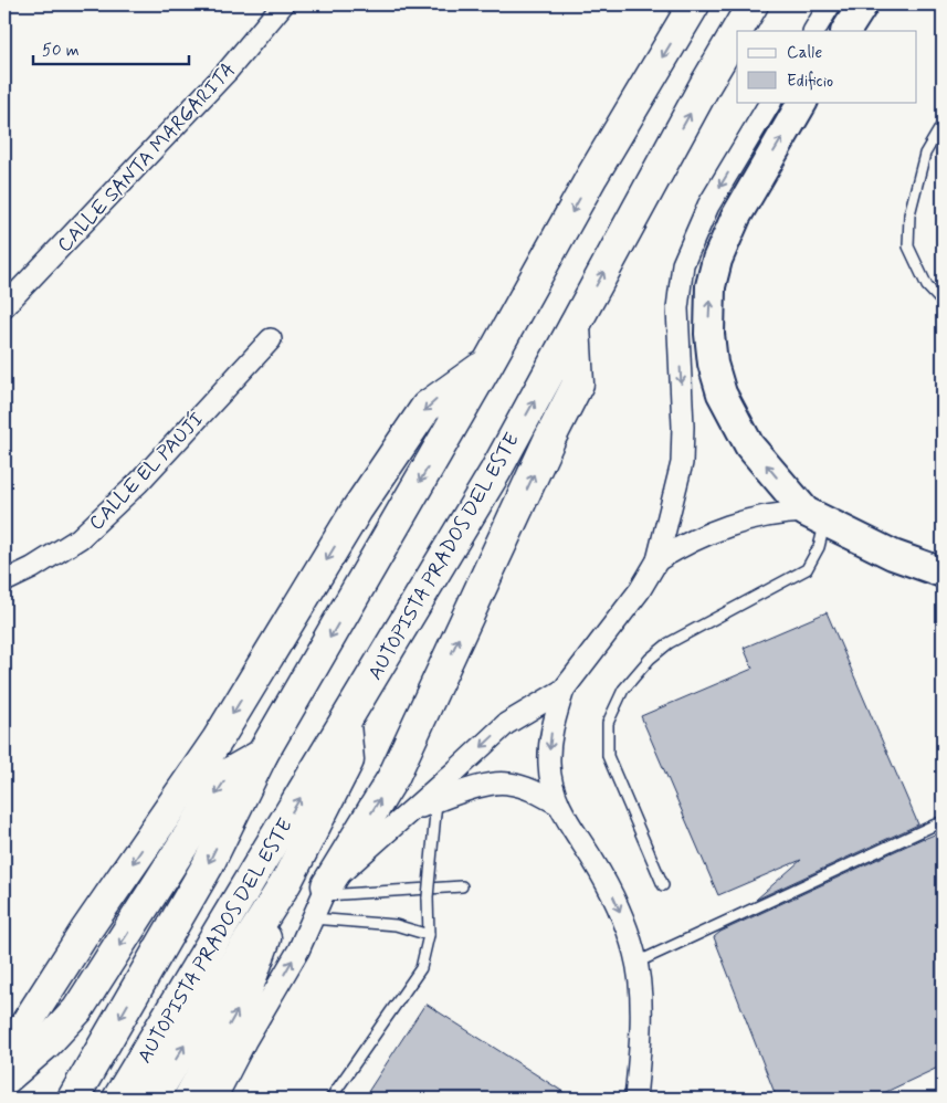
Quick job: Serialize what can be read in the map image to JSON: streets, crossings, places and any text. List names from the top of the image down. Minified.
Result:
{"streets":{"highway":["AUTOPISTA PRADOS DEL ESTE"],"street":["CALLE SANTA MARGARITA","CALLE EL PAUJÍ"]},"legend":["Calle","Edificio"],"scale_bar":"50 m"}
